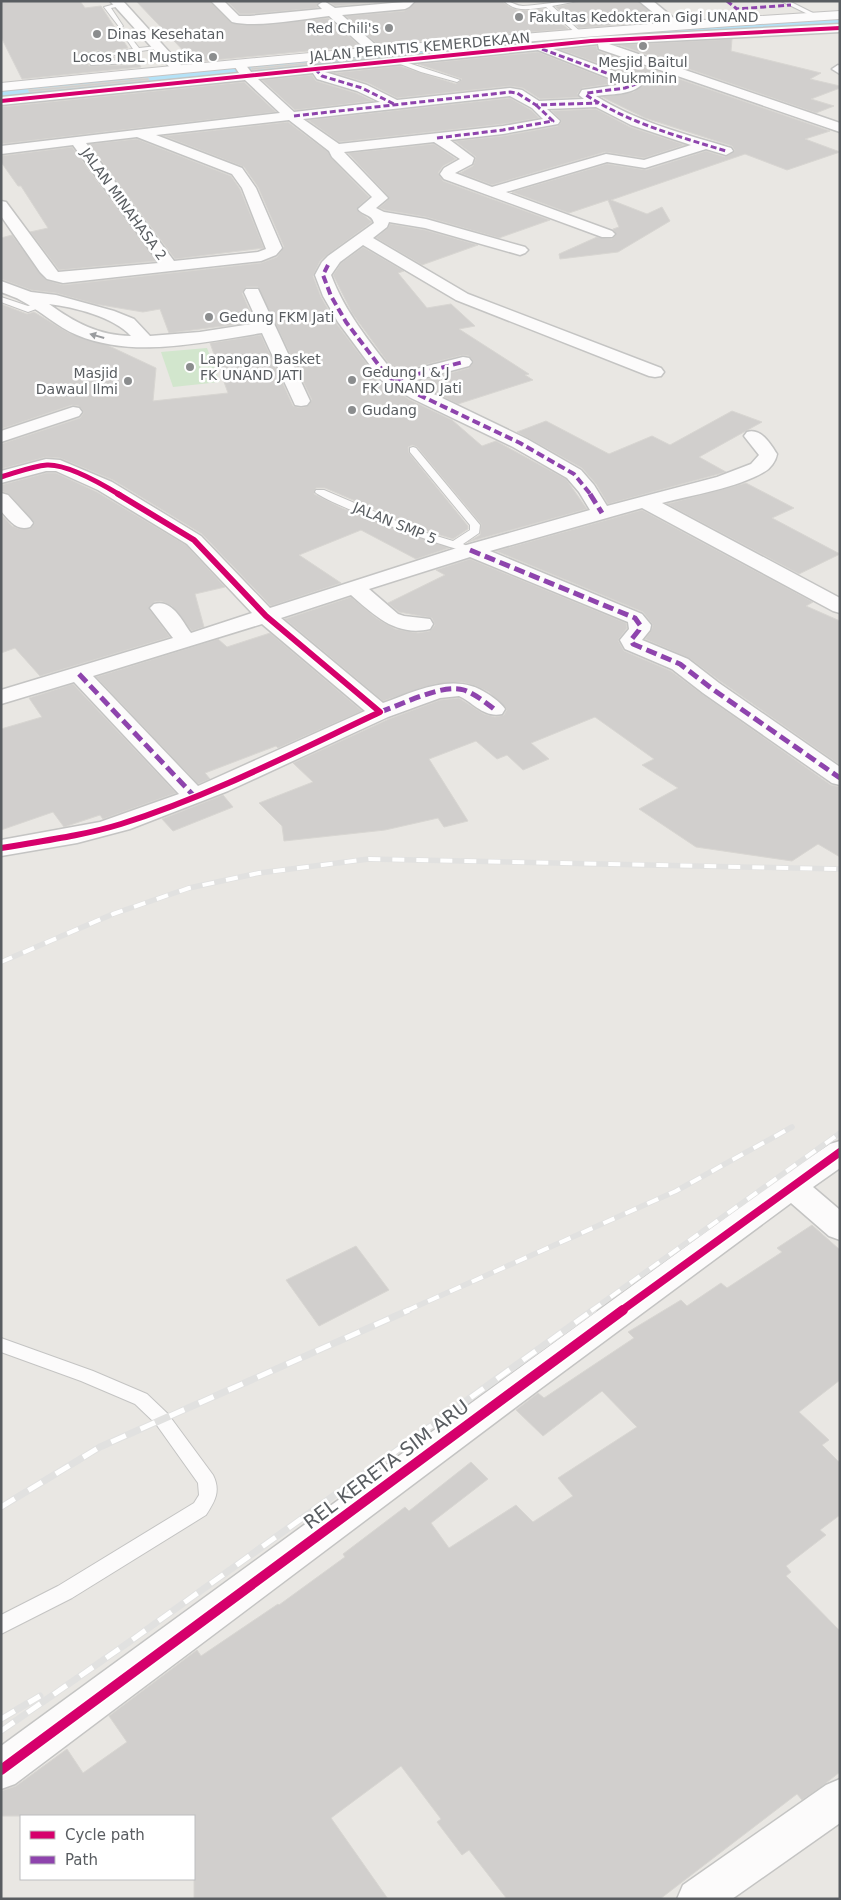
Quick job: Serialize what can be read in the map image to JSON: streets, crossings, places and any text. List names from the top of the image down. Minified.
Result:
{"streets":{"main road":["JALAN PERINTIS KEMERDEKAAN"],"street":["JALAN MINAHASA 2","REL KERETA SIM ARU"],"lane":["JALAN SMP 5"]},"places":["Fakultas Kedokteran Gigi UNAND","Red Chili's","Dinas Kesehatan","Mesjid Baitul Mukminin","Locos NBL Mustika","Gedung FKM Jati","Lapangan Basket FK UNAND JATI","Gedung I & J FK UNAND Jati","Masjid Dawaul Ilmi","Gudang"],"legend":["Cycle path","Path"]}
